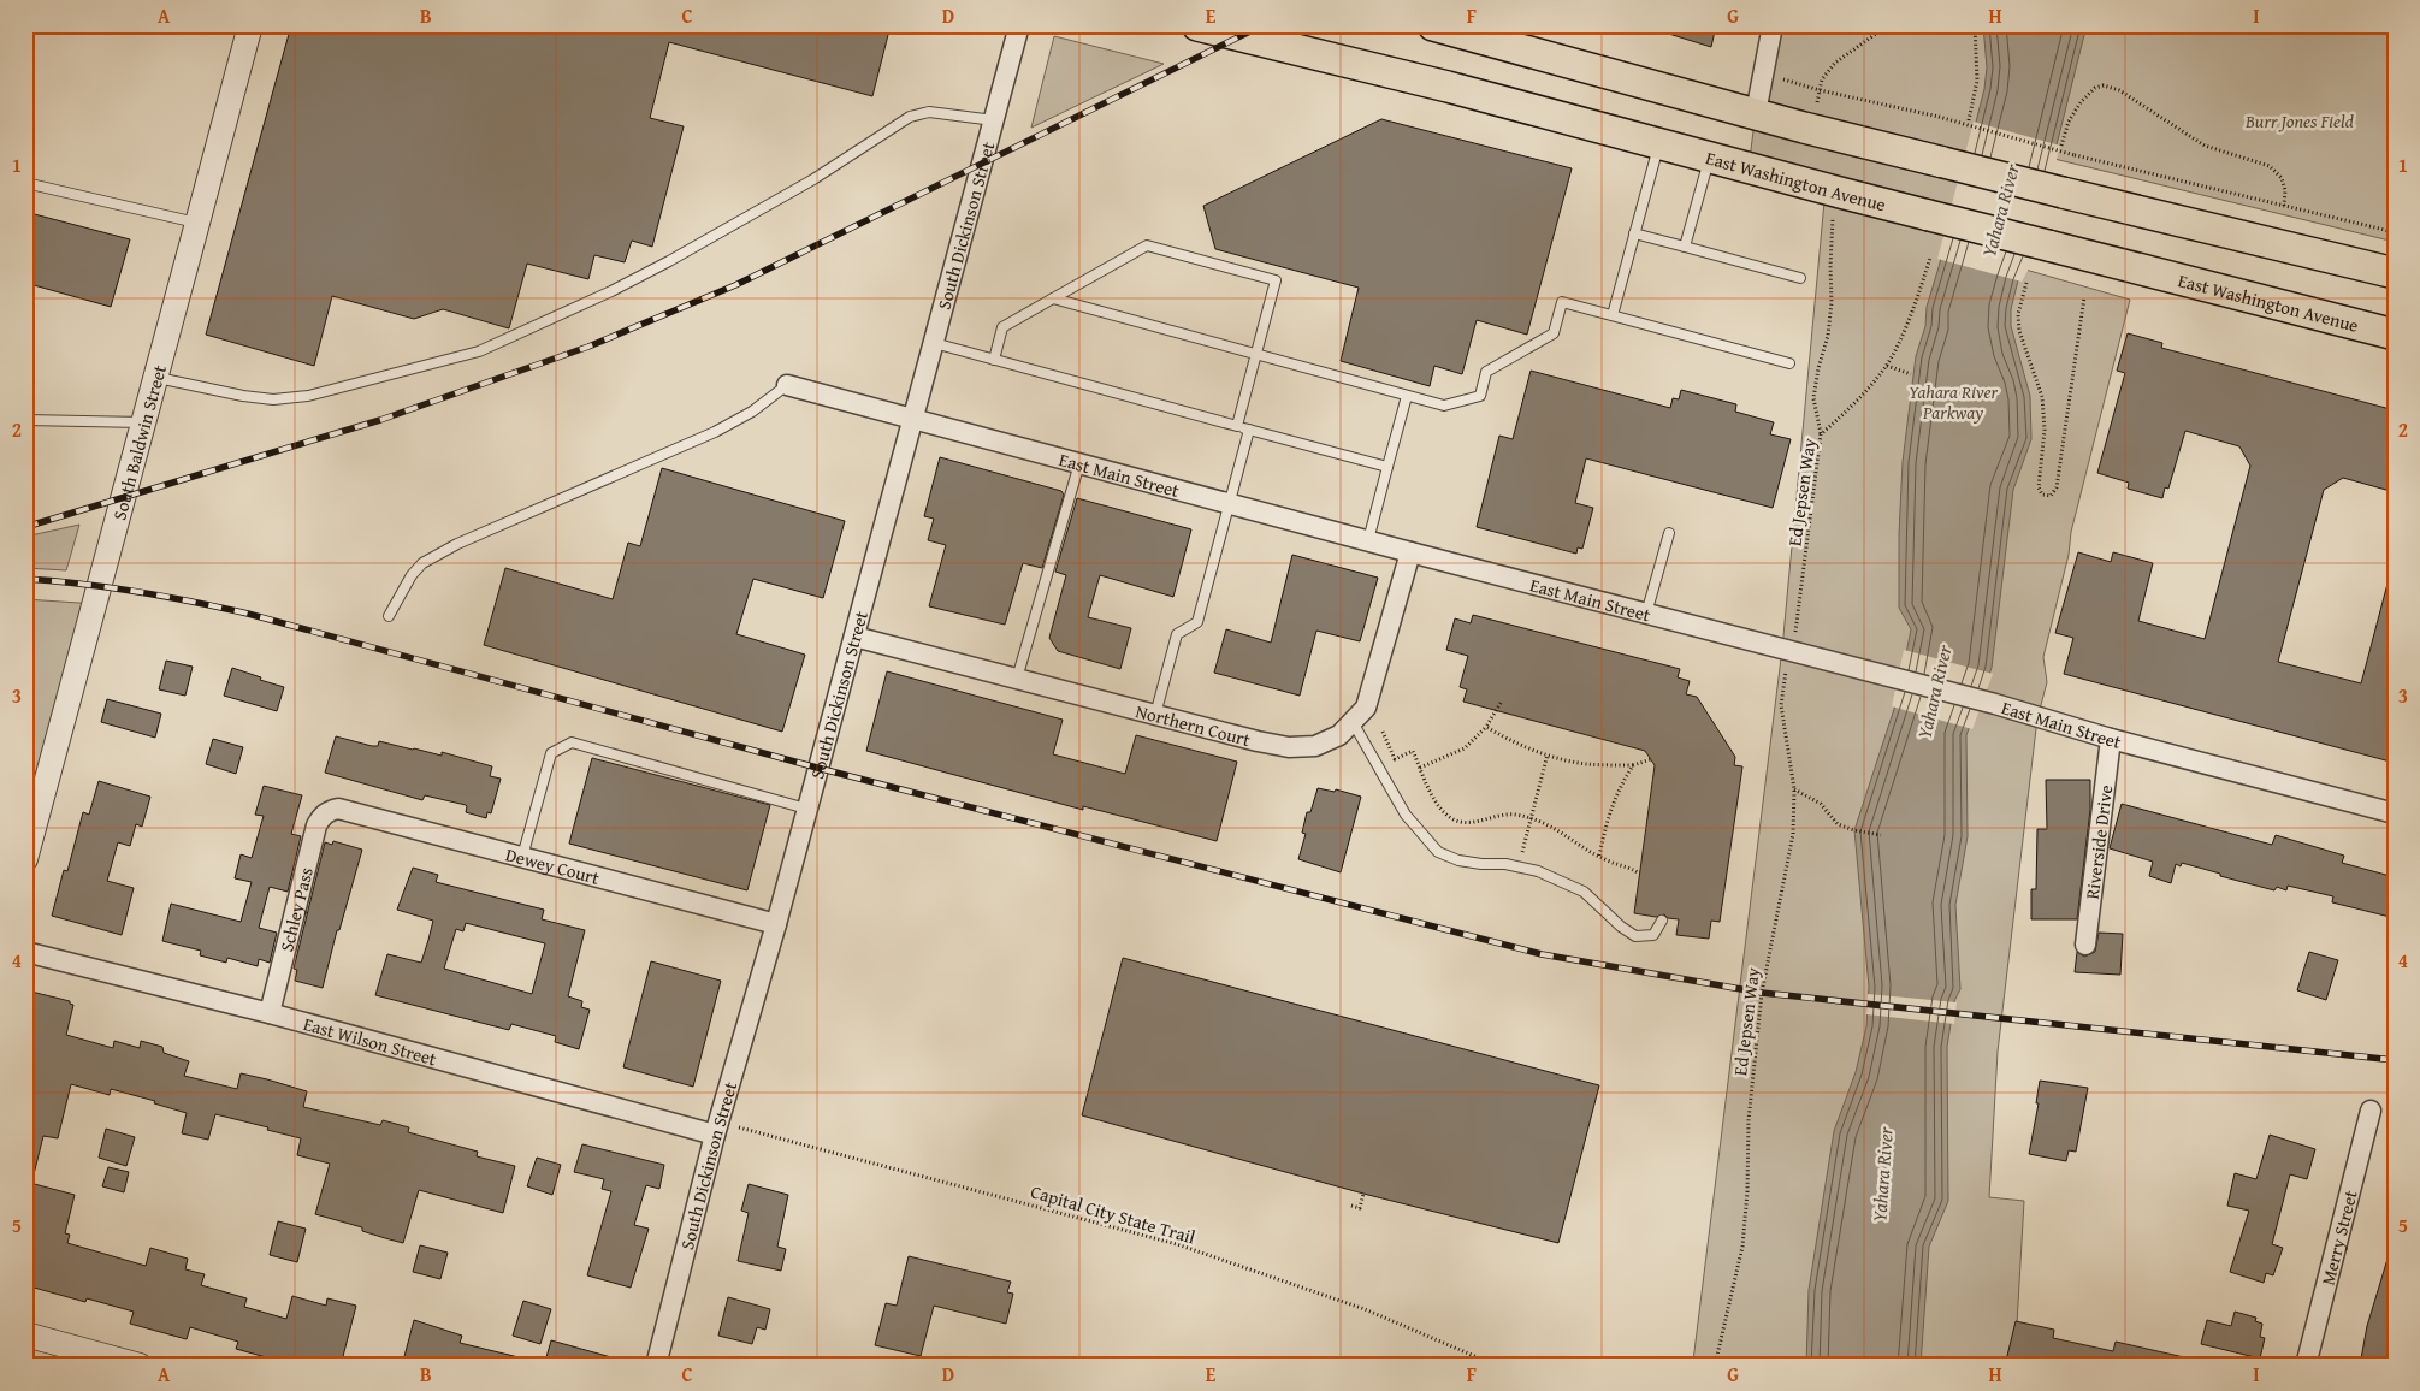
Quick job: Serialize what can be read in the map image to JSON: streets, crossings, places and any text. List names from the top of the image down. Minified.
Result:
{"streets":{"main road":["East Washington Avenue"],"street":["South Dickinson Street","South Baldwin Street","East Main Street","Northern Court","Riverside Drive","Dewey Court","Schley Pass","East Wilson Street","Merry Street"],"path":["Ed Jepsen Way","Capital City State Trail"]},"crossings":[["South Dickinson Street","East Main Street"],["South Dickinson Street","Northern Court"],["South Dickinson Street","Dewey Court"],["South Dickinson Street","East Wilson Street"],["South Dickinson Street","Capital City State Trail"],["East Main Street","Northern Court"],["East Main Street","Riverside Drive"],["Dewey Court","Schley Pass"],["Schley Pass","East Wilson Street"],["East Wilson Street","Capital City State Trail"]],"water":["Yahara River"],"parks":["Burr Jones Field","Yahara River Parkway"],"grid":{"columns":["A","B","C","D","E","F","G","H","I"],"rows":["1","2","3","4","5"]}}
